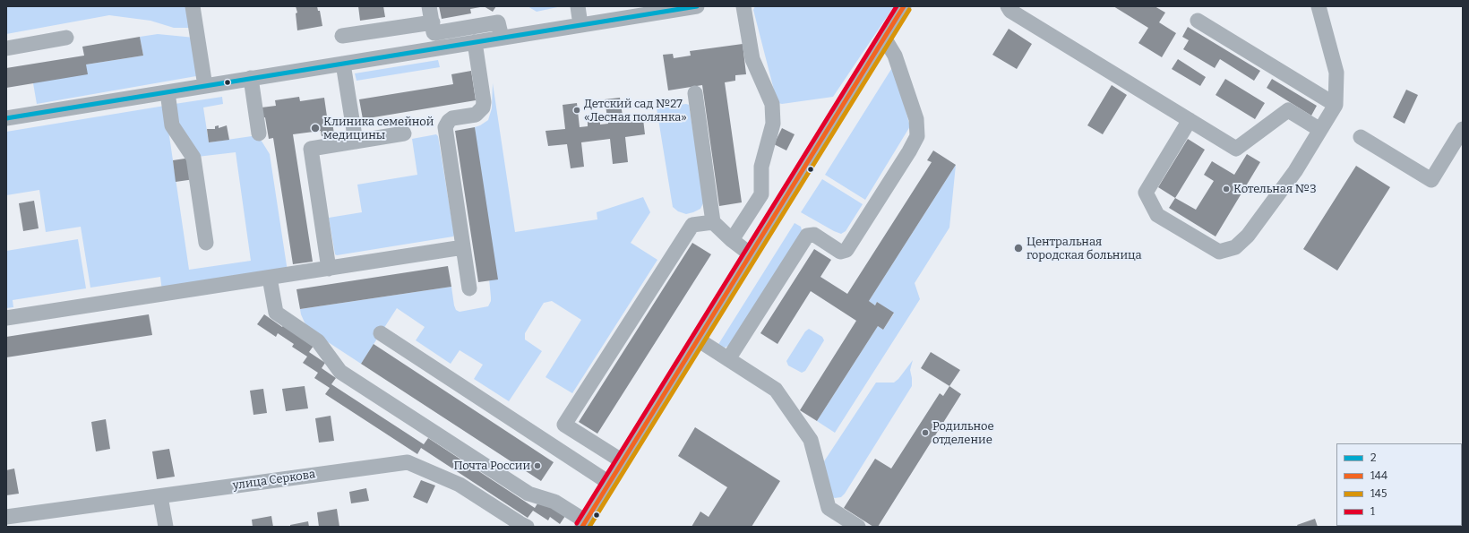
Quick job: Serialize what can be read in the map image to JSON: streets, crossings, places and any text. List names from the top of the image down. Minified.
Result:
{"streets":{"street":["улица Серкова"]},"places":["Детский сад №27 «Лесная полянка»","Клиника семейной медицины","Котельная №3","Центральная городская больница","Родильное отделение","Почта России"],"lines":["transit line 2","transit line 144","transit line 1","transit line 145"],"legend":["2","144","145","1"]}
